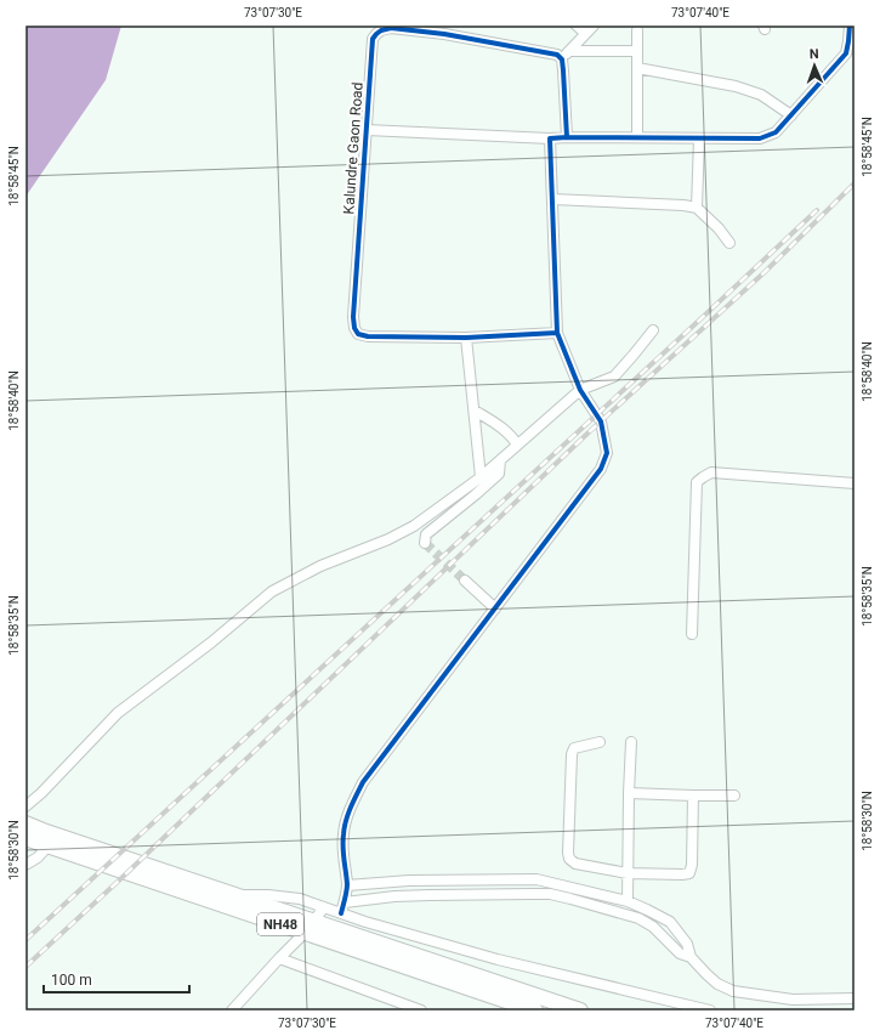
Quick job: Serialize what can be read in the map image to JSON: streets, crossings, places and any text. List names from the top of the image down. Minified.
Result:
{"streets":{"highway":["NH48"],"street":["Kalundre Gaon Road"]},"scale_bar":"100 m","north":"top","coordinates":["73°07'30\"E","73°07'40\"E","18°58'45\"N","18°58'40\"N","18°58'35\"N","18°58'30\"N"]}
